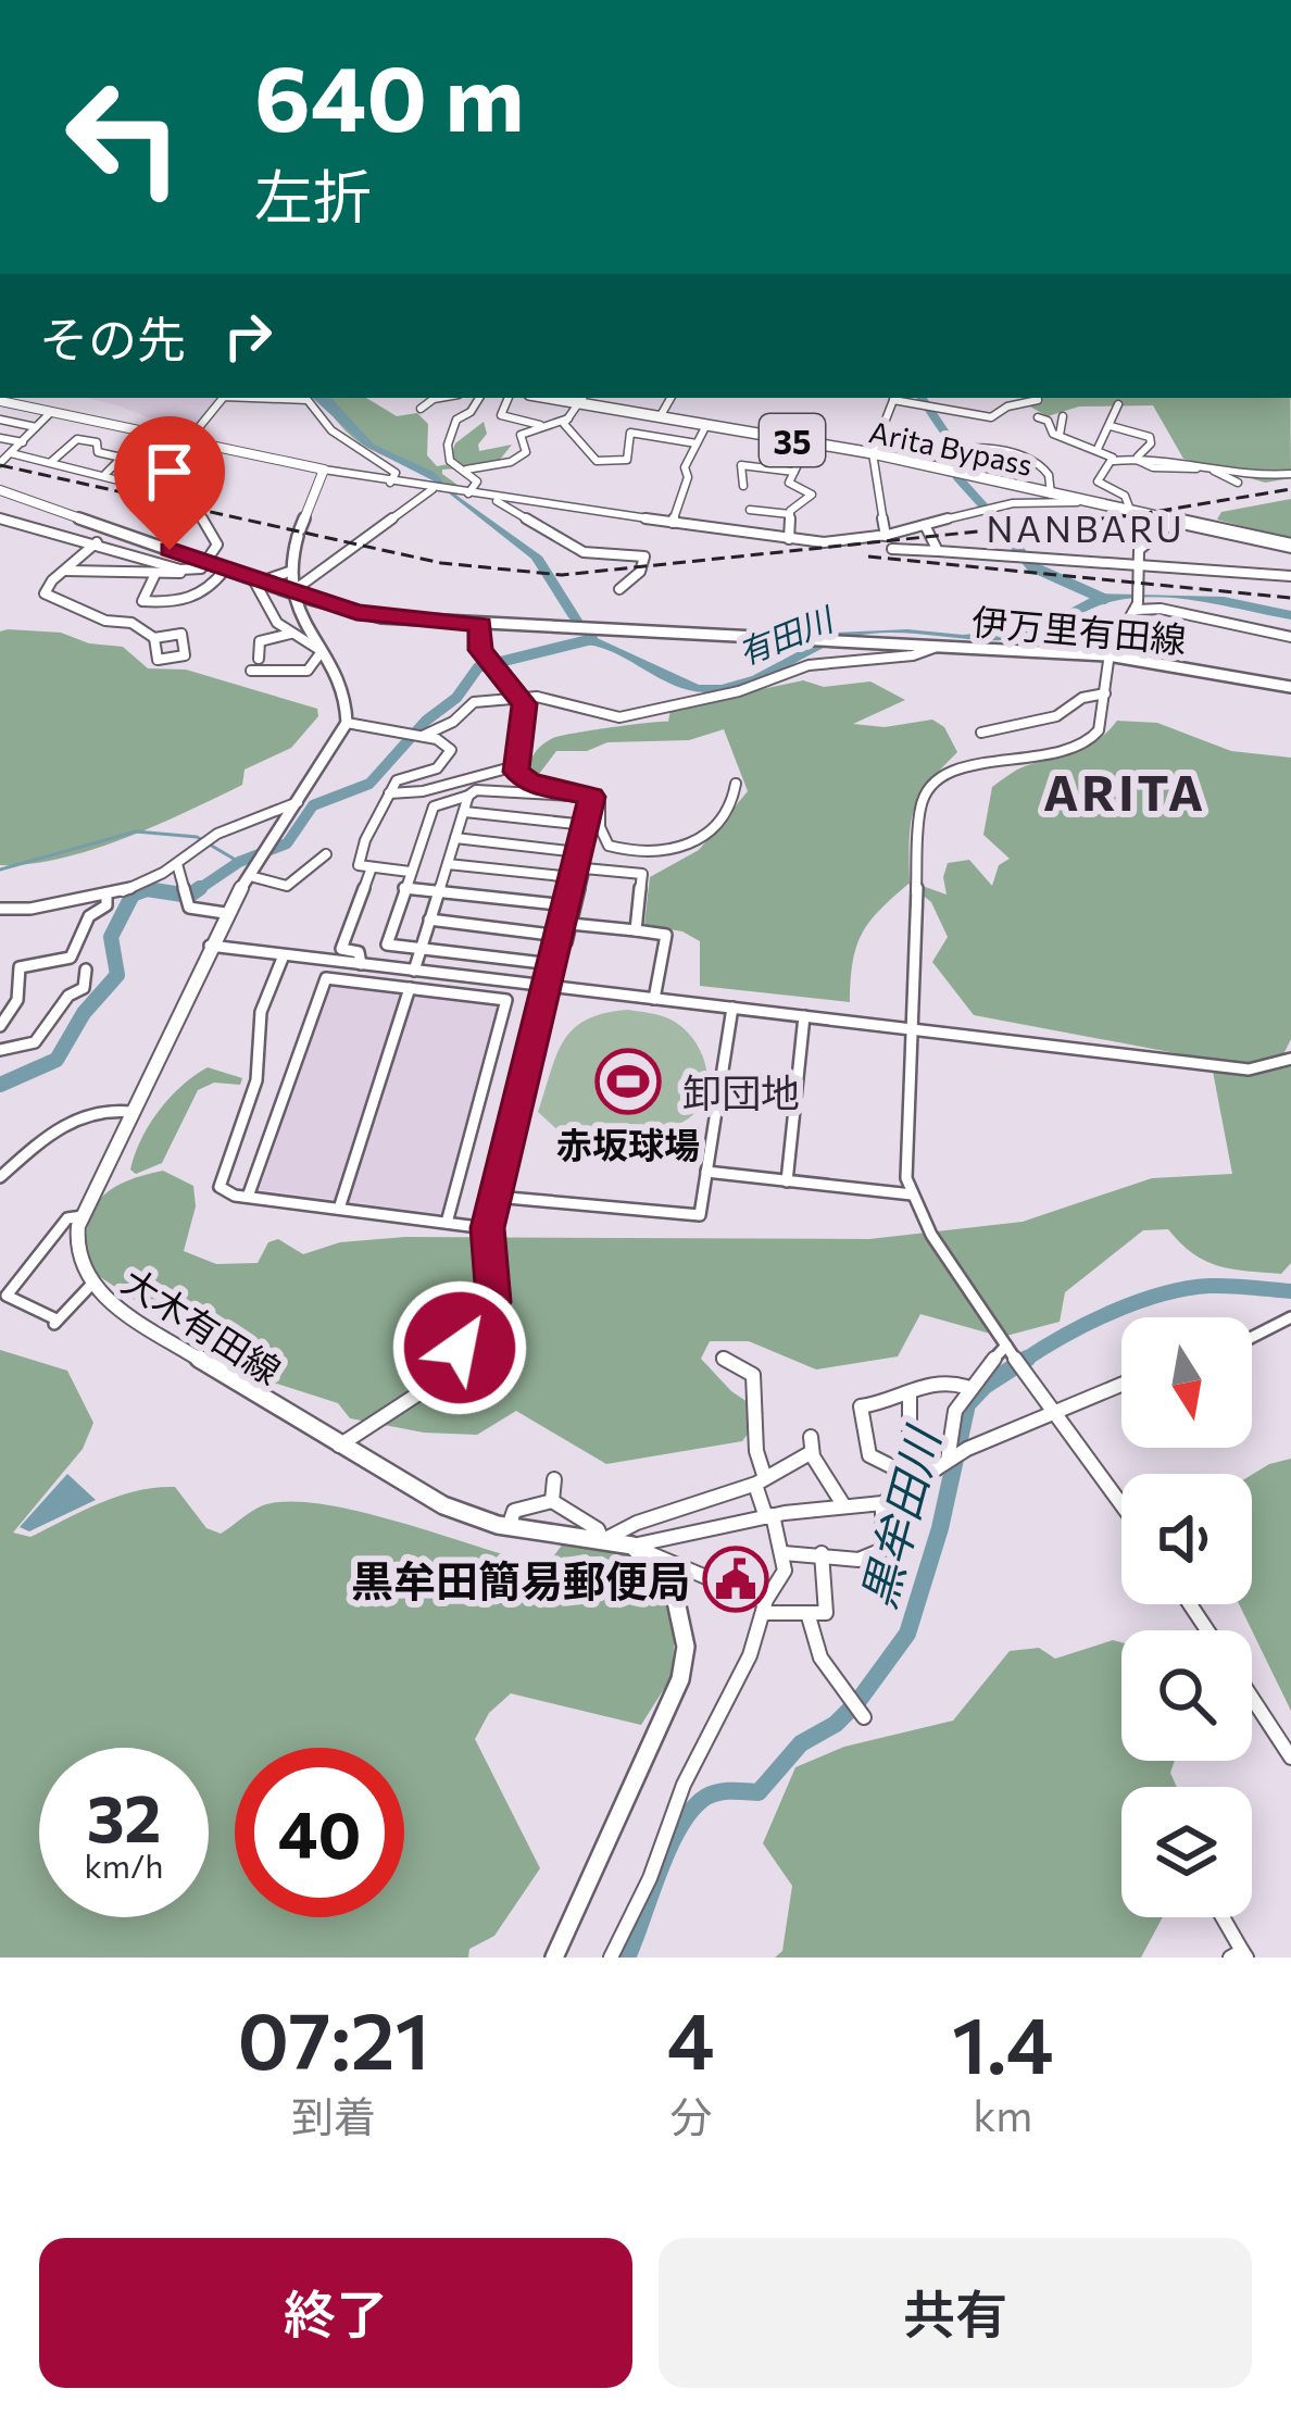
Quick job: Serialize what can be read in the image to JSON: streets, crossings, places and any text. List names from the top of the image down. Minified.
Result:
{"streets":{"highway":["35","Arita Bypass"],"main road":["伊万里有田線","大木有田線"]},"crossings":[["35","Arita Bypass"]],"districts":["NANBARU","ARITA","卸団地"],"water":["有田川","黒牟田川"],"places":{"sports":["赤坂球場"],"public building":["黒牟田簡易郵便局"]},"north":"bottom","page":{"turn":["640 m","左折"],"then":"その先","speed":"32 km/h","limit":"40","eta":["07:21","到着","4","分","1.4","km"],"buttons":["終了","共有"]}}
